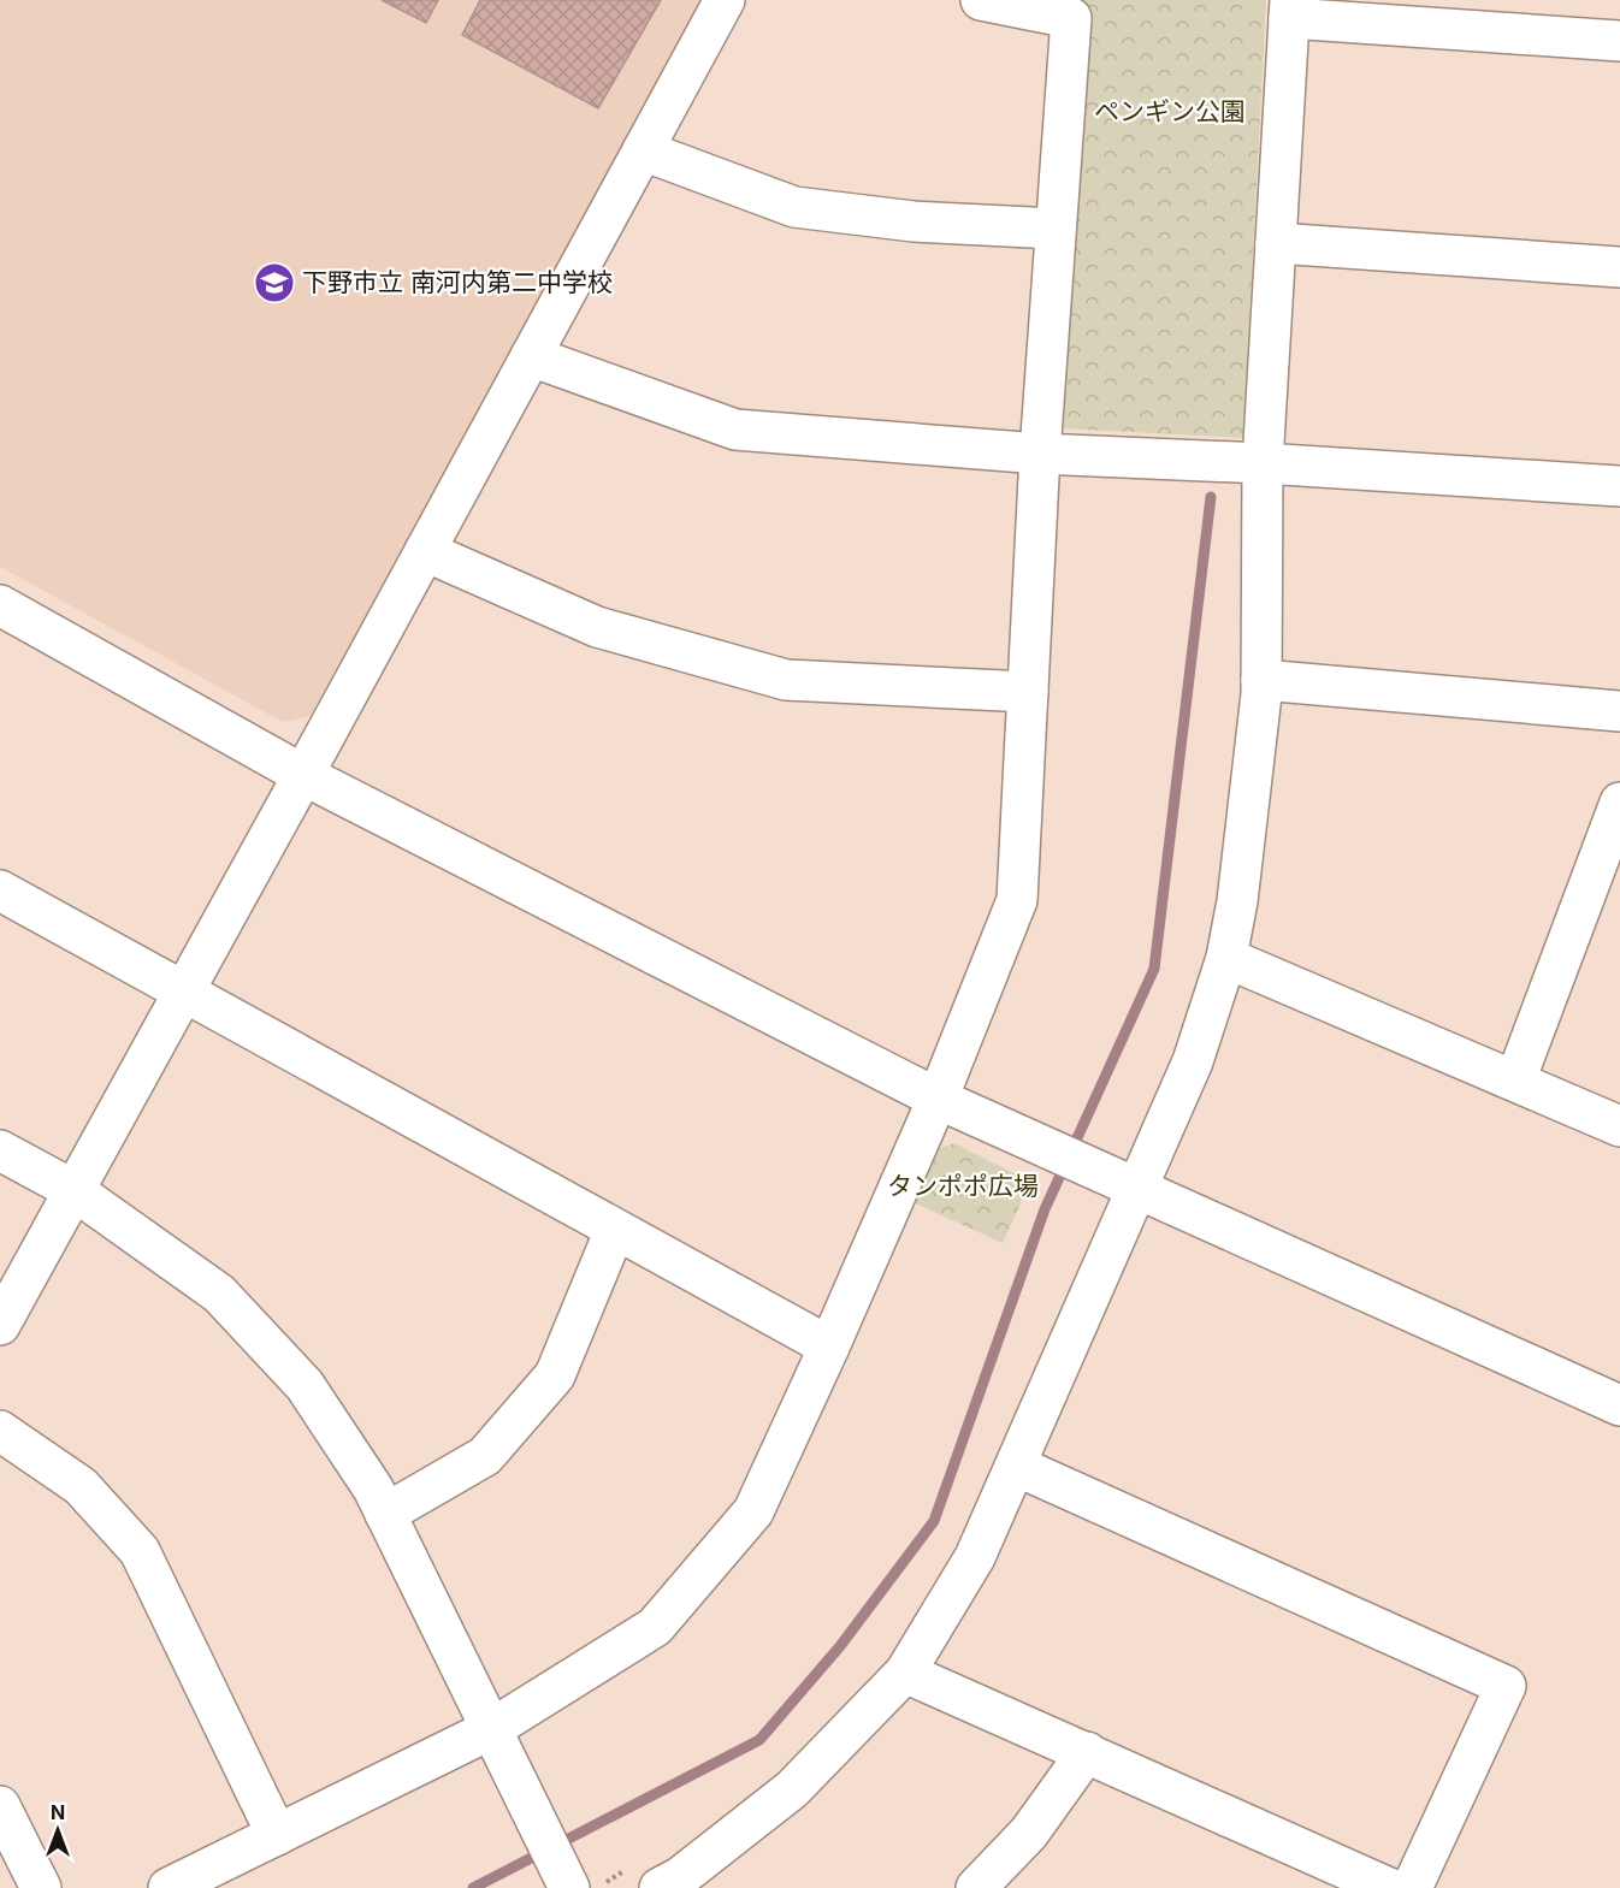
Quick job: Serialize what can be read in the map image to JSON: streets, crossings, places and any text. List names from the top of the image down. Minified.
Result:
{"parks":["ペンギン公園","タンポポ広場"],"places":{"school or university":["下野市立 南河内第二中学校"]},"north":"top"}
